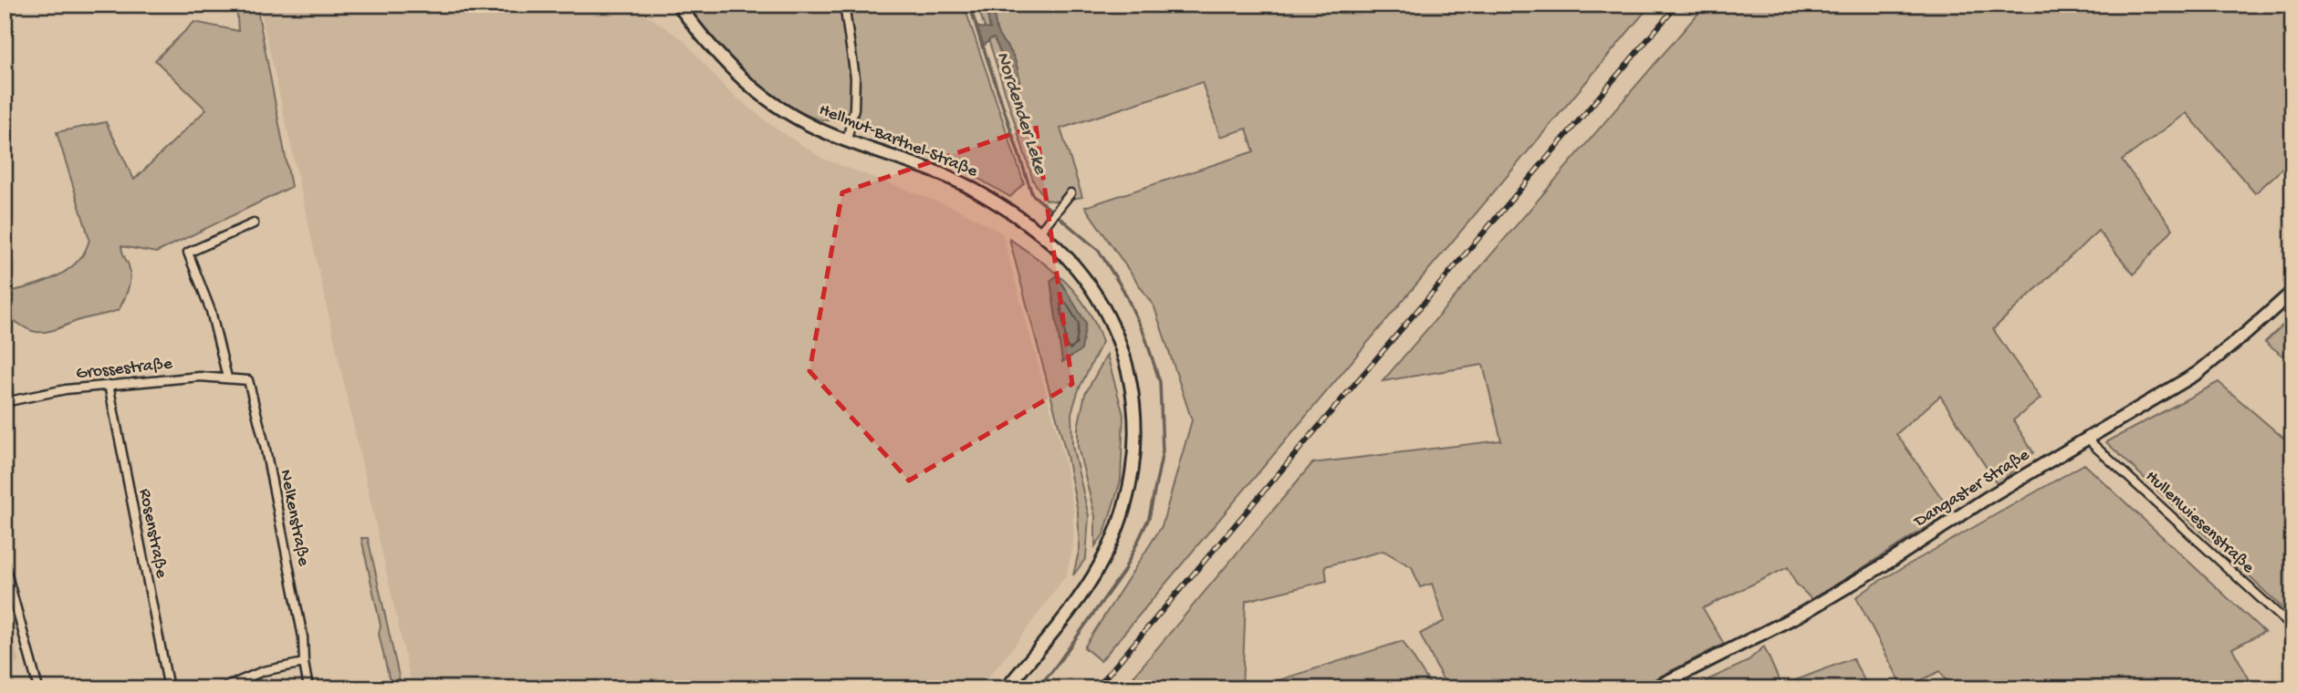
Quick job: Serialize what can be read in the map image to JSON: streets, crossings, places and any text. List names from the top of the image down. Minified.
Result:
{"streets":{"street":["Hellmut-Barthel-Straße","Grossestraße","Dangaster Straße","Nelkenstraße","Hullenwiesenstraße","Rosenstraße"]},"crossings":[["Grossestraße","Nelkenstraße"],["Grossestraße","Rosenstraße"],["Dangaster Straße","Hullenwiesenstraße"]],"water":["Nordender Leke"]}
